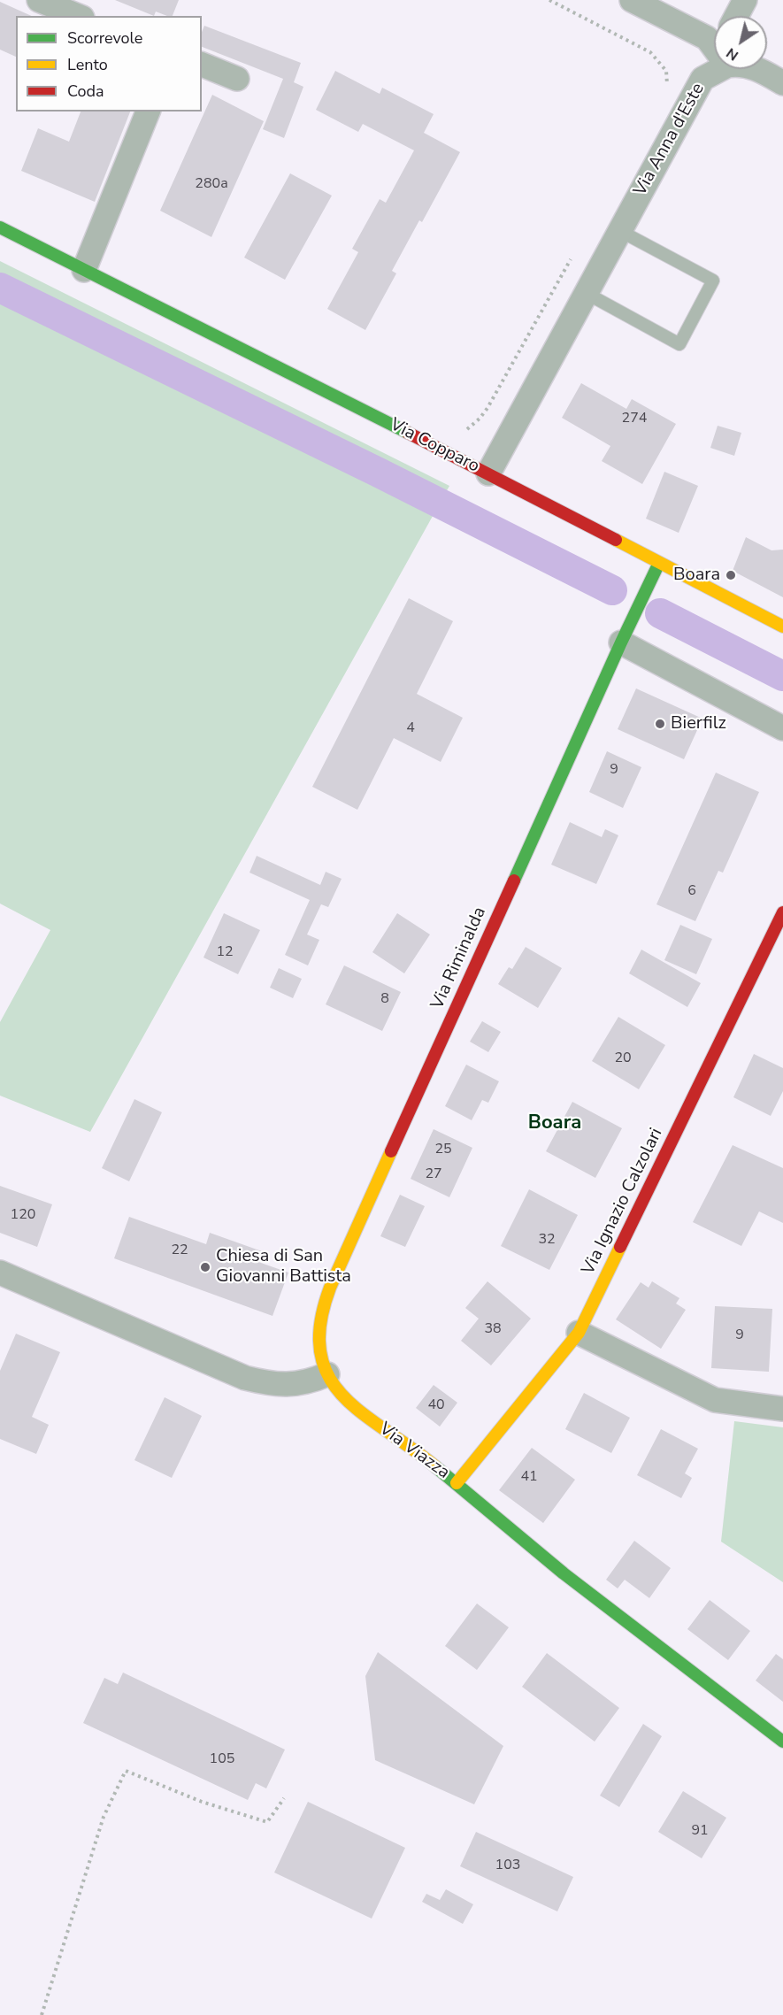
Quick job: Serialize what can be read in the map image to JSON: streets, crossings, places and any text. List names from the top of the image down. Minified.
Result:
{"streets":{"street":["Via Anna d'Este","Via Copparo","Via Riminalda","Via Ignazio Calzolari","Via Viazza"]},"crossings":[["Via Anna d'Este","Via Copparo"],["Via Copparo","Via Riminalda"],["Via Riminalda","Via Viazza"],["Via Ignazio Calzolari","Via Viazza"]],"districts":["Boara"],"places":["Boara","Bierfilz","Chiesa di San Giovanni Battista"],"house_numbers":["280a","274","4","9","6","12","8","20","25","27","120","32","22","38","9","40","41","105","91","103"],"legend":["Scorrevole","Lento","Coda"],"north":"bottom left"}
